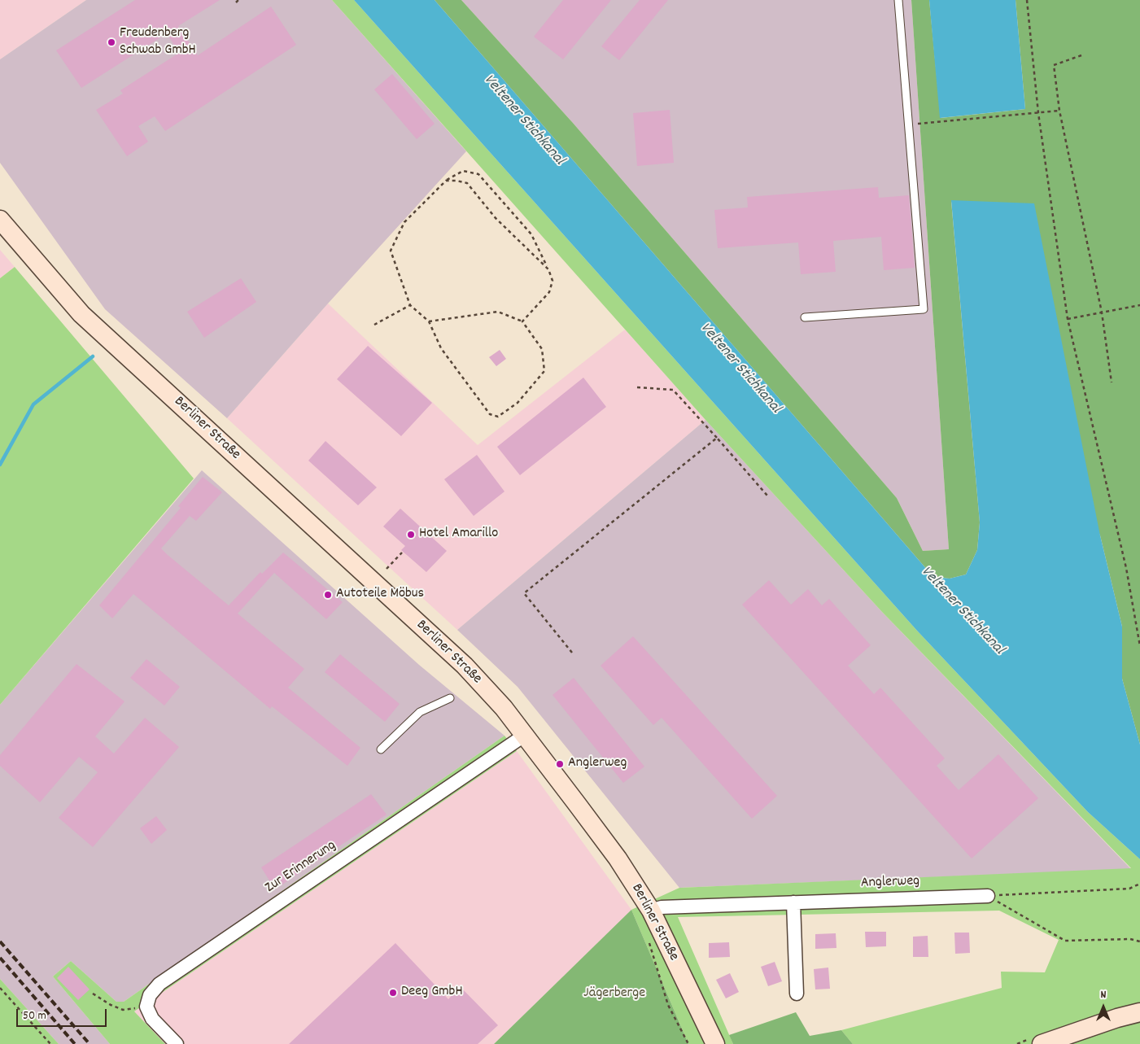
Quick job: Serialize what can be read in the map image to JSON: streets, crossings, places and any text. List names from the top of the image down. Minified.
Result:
{"streets":{"main road":["Berliner Straße"],"street":["Zur Erinnerung","Anglerweg"]},"crossings":[["Berliner Straße","Zur Erinnerung"],["Berliner Straße","Anglerweg"]],"water":["Veltener Stichkanal"],"parks":["Jägerberge"],"places":["Freudenberg Schwab GmbH","Hotel Amarillo","Autoteile Möbus","Anglerweg","Deeg GmbH"],"scale_bar":"50 m","north":"top"}
